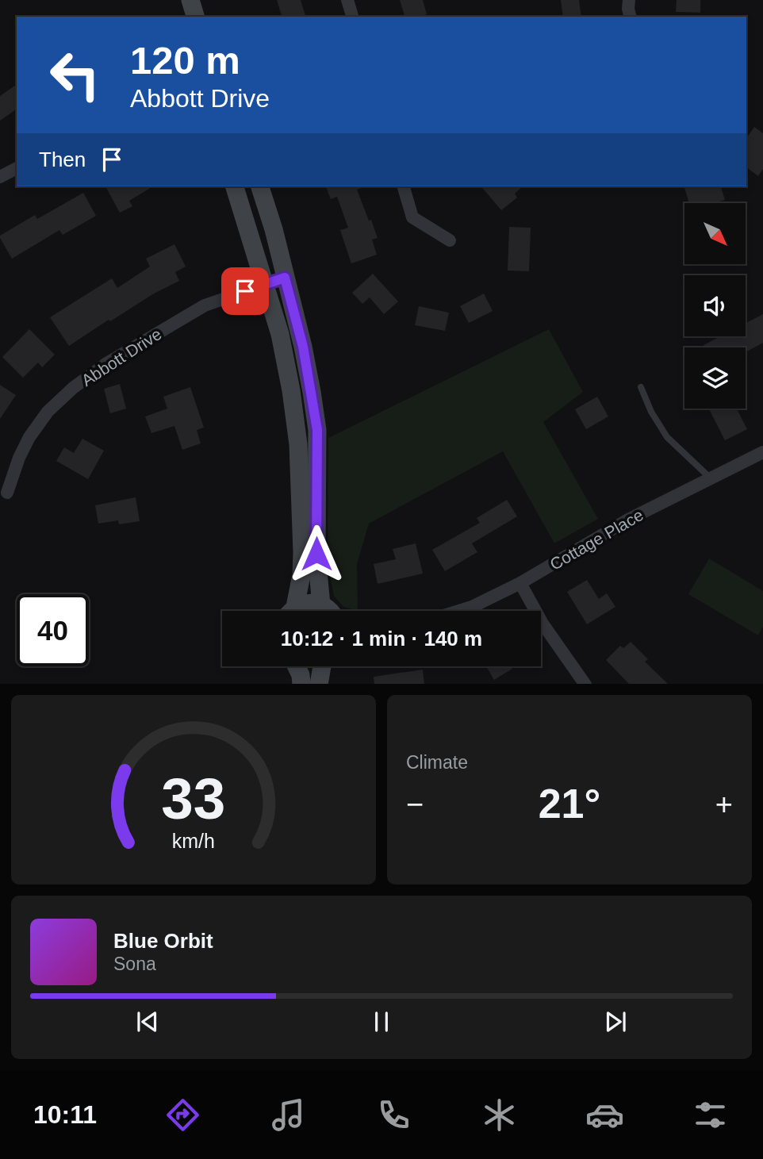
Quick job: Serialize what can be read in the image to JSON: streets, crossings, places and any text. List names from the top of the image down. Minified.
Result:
{"streets":{"street":["Abbott Drive","Cottage Place"]},"north":"bottom right","page":{"turn":["120 m","Abbott Drive"],"then":"Then","limit":"40","trip":"10:12 · 1 min · 140 m","tile":"Climate","heat":["−","21°","+"],"song":["Blue Orbit","Sona"],"tabs":"10:11","gauge":["33","km/h"]}}
